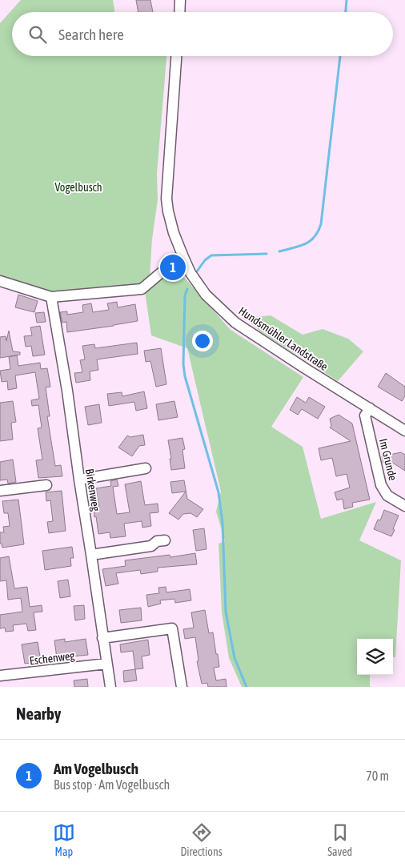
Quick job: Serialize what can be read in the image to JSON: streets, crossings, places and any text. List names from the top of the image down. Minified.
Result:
{"streets":{"street":["Hundsmühler Landstraße","Im Grunde","Birkenweg","Eschenweg"]},"crossings":[["Hundsmühler Landstraße","Im Grunde"],["Birkenweg","Eschenweg"]],"parks":["Vogelbusch"],"page":{"search":"Search here","pins":"1","heading":"Nearby","list":[{"mark":"1","name":"Am Vogelbusch","note":"Bus stop · Am Vogelbusch","value":"70 m"}],"nav":["Map","Directions","Saved"]}}
